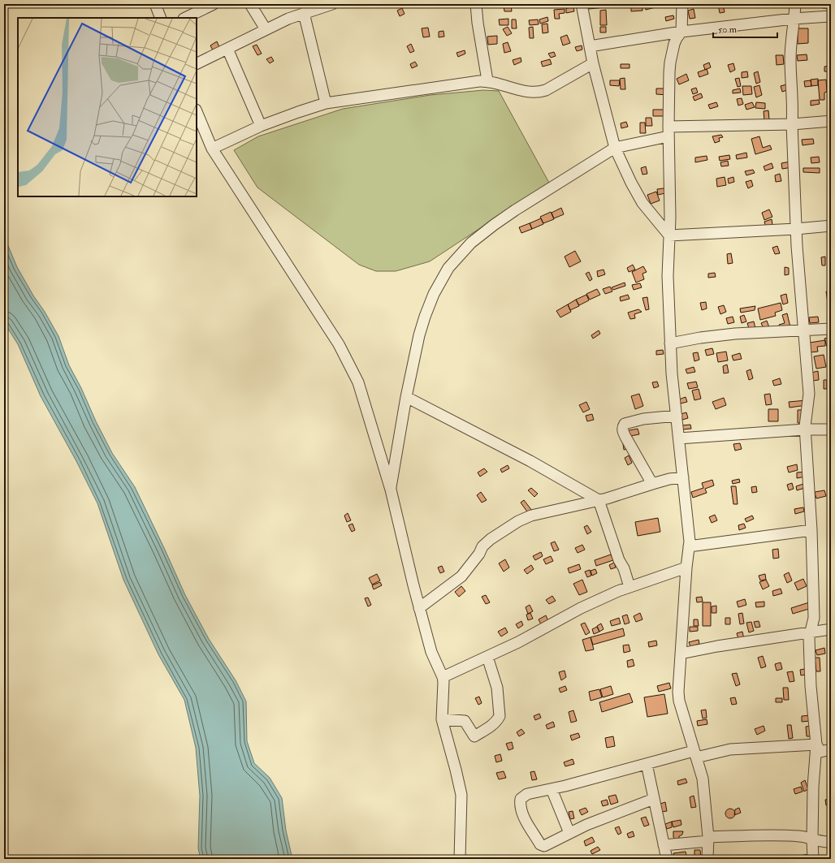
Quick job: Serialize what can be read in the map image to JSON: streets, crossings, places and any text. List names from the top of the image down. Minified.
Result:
{"scale_bar":"50 m"}
